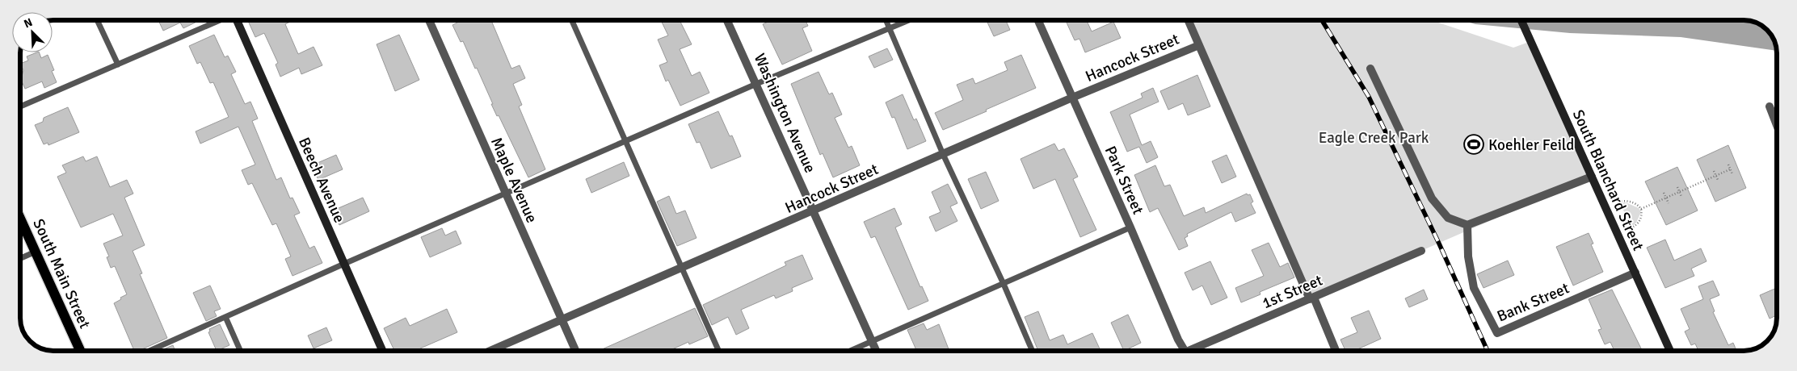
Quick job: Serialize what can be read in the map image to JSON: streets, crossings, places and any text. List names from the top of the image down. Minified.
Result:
{"streets":{"main road":["South Main Street"],"street":["Hancock Street","Washington Avenue","Beech Avenue","Maple Avenue","Park Street","South Blanchard Street","1st Street","Bank Street"]},"crossings":[["Hancock Street","Washington Avenue"],["Hancock Street","Maple Avenue"],["Hancock Street","Park Street"],["South Blanchard Street","Bank Street"]],"parks":["Eagle Creek Park"],"places":{"sports":["Koehler Feild"]},"north":"top left"}
